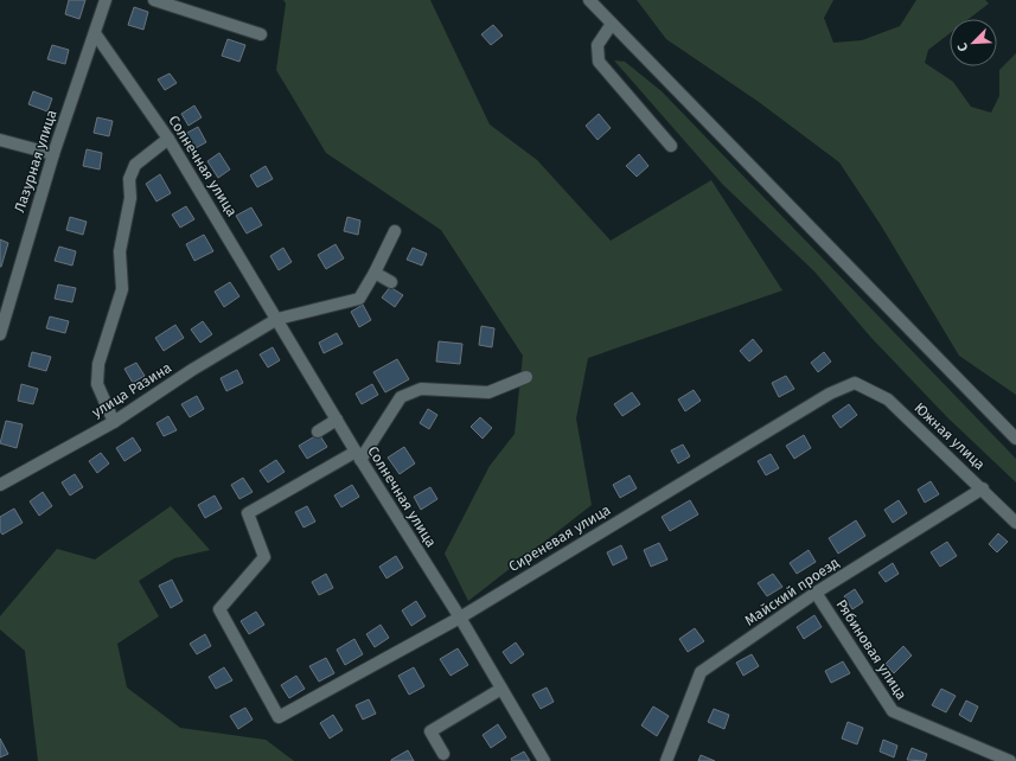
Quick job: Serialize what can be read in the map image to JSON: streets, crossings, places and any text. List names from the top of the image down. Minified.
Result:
{"streets":{"street":["Лазурная улица","Солнечная улица","улица Разина","Южная улица","Сиреневая улица","Майский проезд","Рябиновая улица"]},"crossings":[["Лазурная улица","Солнечная улица"],["Солнечная улица","улица Разина"],["Солнечная улица","Сиреневая улица"],["Южная улица","Сиреневая улица"],["Южная улица","Майский проезд"],["Майский проезд","Рябиновая улица"]],"north":"bottom left"}
